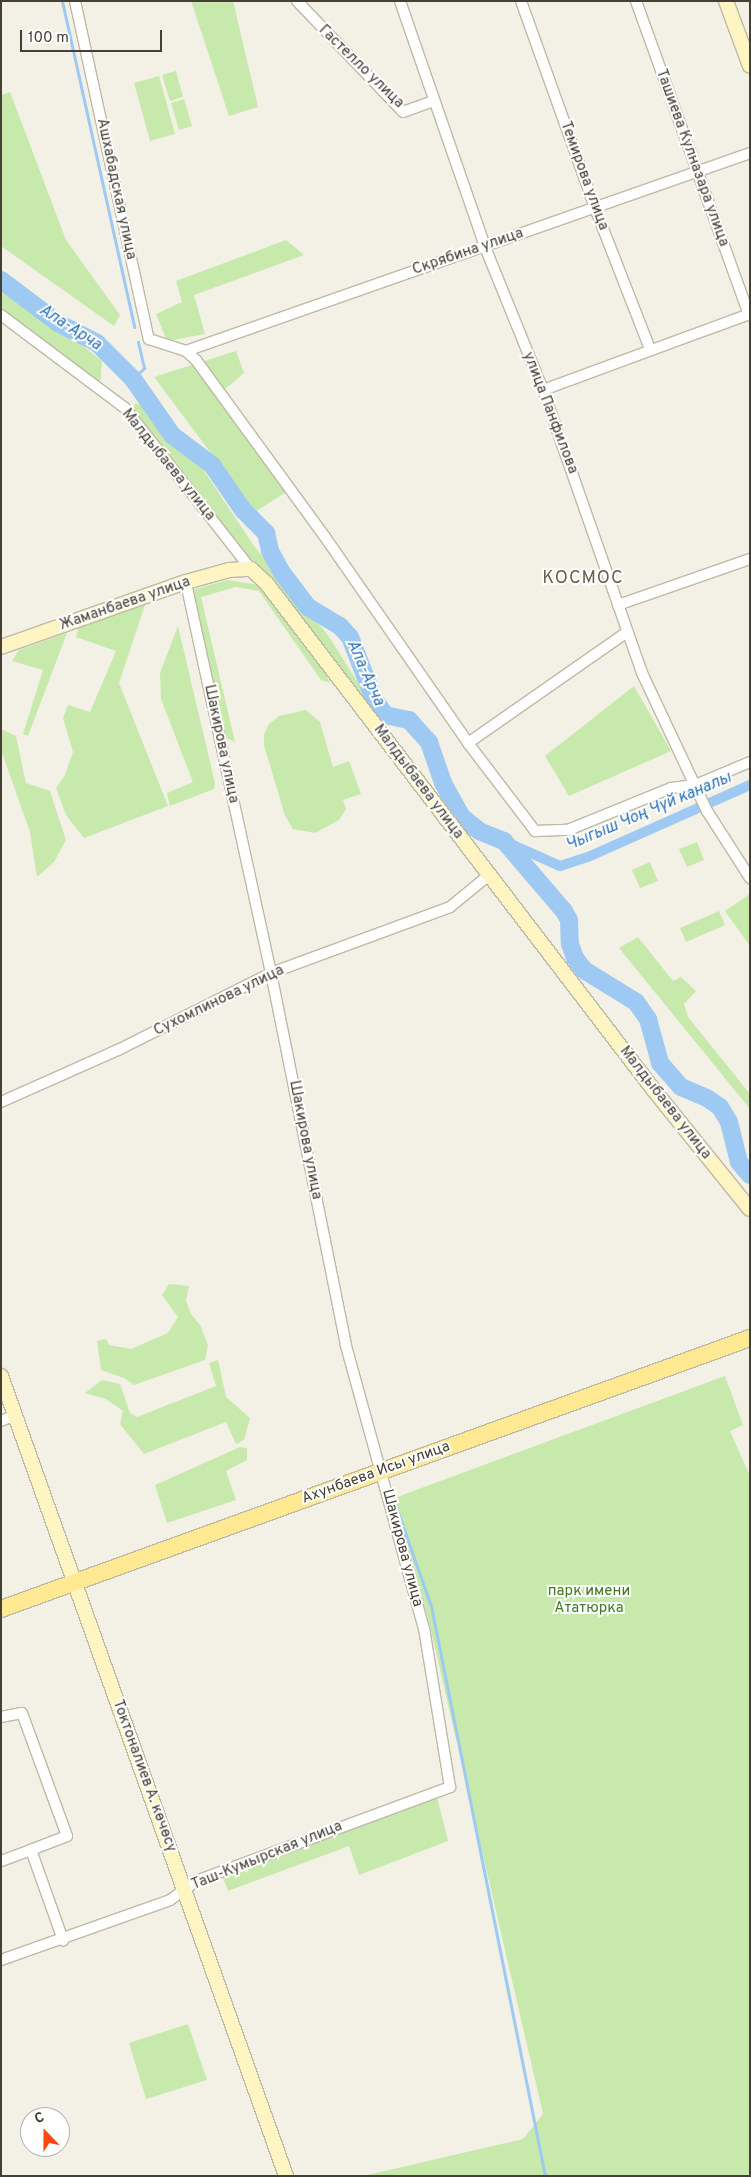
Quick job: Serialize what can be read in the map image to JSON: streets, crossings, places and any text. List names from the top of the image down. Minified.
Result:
{"streets":{"main road":["Ахунбаева Исы улица"],"street":["Гастелло улица","Ташиева Кулназара улица","Темирова улица","Ашхабадская улица","Скрябина улица","улица Панфилова","Малдыбаева улица","Жаманбаева улица","Шакирова улица","Сухомлинова улица","Токтоналиев А. көчөсү","Таш-Кумырская улица"]},"crossings":[["Гастелло улица","улица Панфилова"],["Ташиева Кулназара улица","Скрябина улица"],["Темирова улица","Скрябина улица"],["Ашхабадская улица","Скрябина улица"],["Скрябина улица","улица Панфилова"],["Малдыбаева улица","Жаманбаева улица"],["Малдыбаева улица","Сухомлинова улица"],["Жаманбаева улица","Шакирова улица"],["Шакирова улица","Сухомлинова улица"],["Шакирова улица","Ахунбаева Исы улица"],["Шакирова улица","Таш-Кумырская улица"],["Ахунбаева Исы улица","Токтоналиев А. көчөсү"],["Токтоналиев А. көчөсү","Таш-Кумырская улица"]],"districts":["КОСМОС"],"water":["Ала-Арча","Чыгыш Чоң Чүй каналы"],"parks":["парк имени Ататюрка"],"scale_bar":"100 m","north":"top"}
